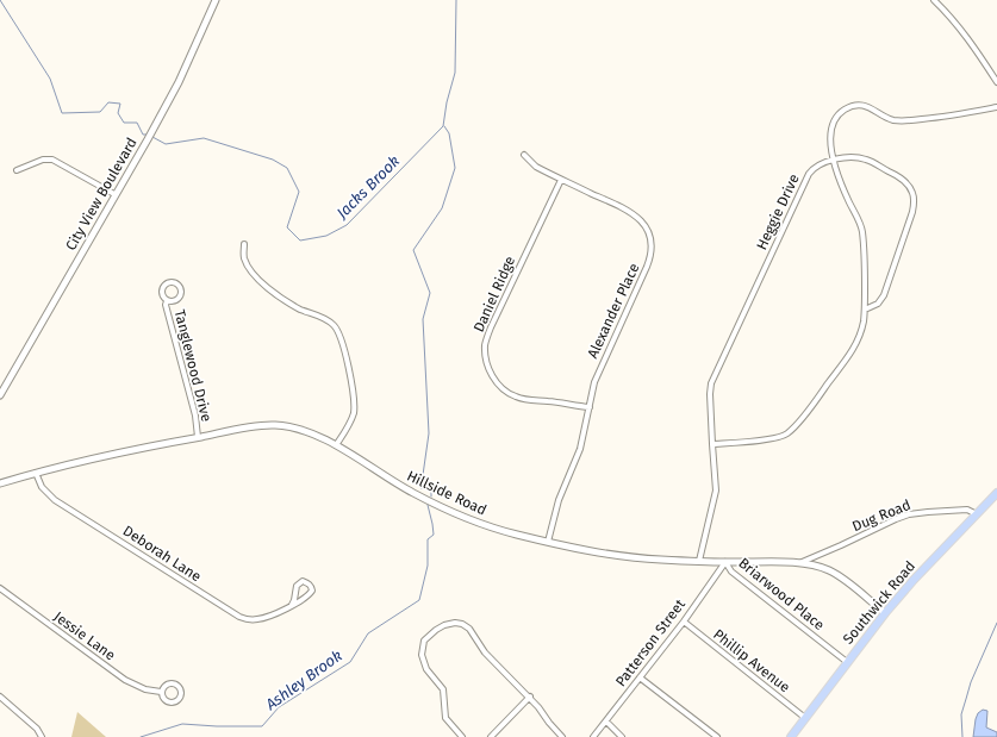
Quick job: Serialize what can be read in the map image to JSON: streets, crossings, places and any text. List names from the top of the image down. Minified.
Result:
{"streets":{"highway":["Southwick Road"],"street":["City View Boulevard","Heggie Drive","Daniel Ridge","Alexander Place","Tanglewood Drive","Hillside Road","Dug Road","Deborah Lane","Briarwood Place","Jessie Lane","Patterson Street","Phillip Avenue"]},"crossings":[["Heggie Drive","Hillside Road"],["Daniel Ridge","Alexander Place"],["Alexander Place","Hillside Road"],["Tanglewood Drive","Hillside Road"],["Hillside Road","Dug Road"],["Hillside Road","Deborah Lane"],["Hillside Road","Briarwood Place"],["Hillside Road","Southwick Road"],["Hillside Road","Patterson Street"],["Dug Road","Southwick Road"],["Briarwood Place","Southwick Road"],["Briarwood Place","Patterson Street"],["Southwick Road","Phillip Avenue"],["Patterson Street","Phillip Avenue"]],"water":["Jacks Brook","Ashley Brook"]}
